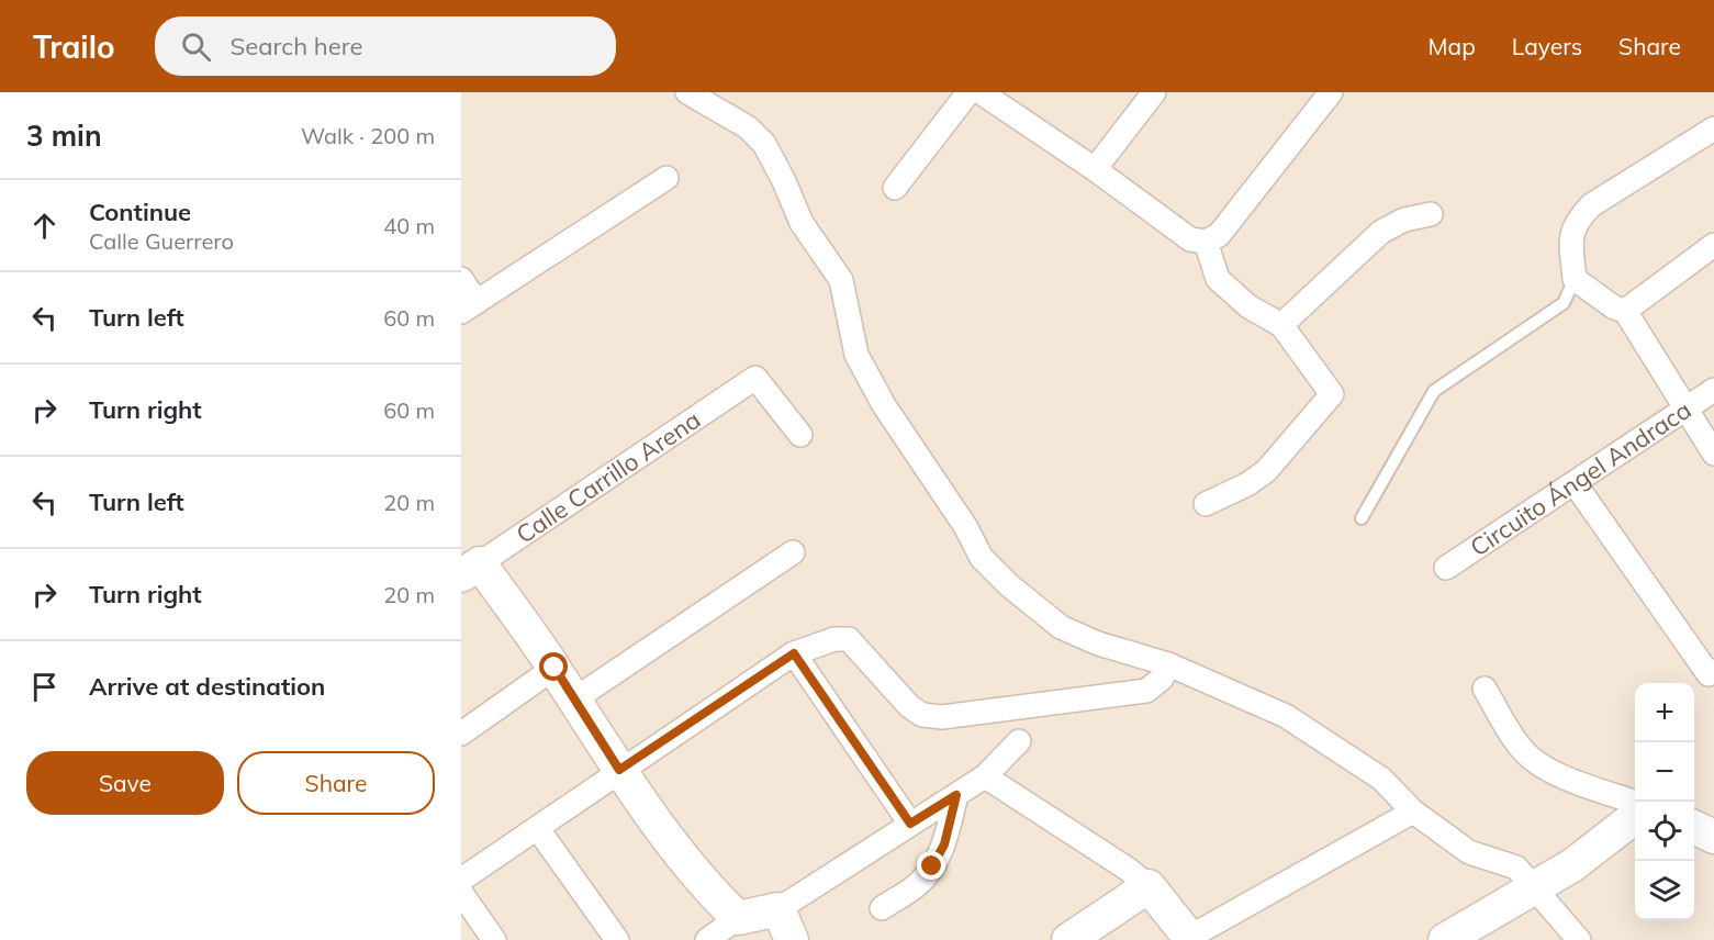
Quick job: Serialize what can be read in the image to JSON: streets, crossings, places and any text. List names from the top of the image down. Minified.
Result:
{"streets":{"street":["Calle Carrillo Arena","Circuito Ángel Andraca"]},"page":{"header":"Trailo","search":"Search here","nav":["Map","Layers","Share"],"heading":["3 min","Walk · 200 m"],"list":[["Continue","Calle Guerrero","40 m"],["Turn left","60 m"],["Turn right","60 m"],["Turn left","20 m"],["Turn right","20 m"],"Arrive at destination"],"map_buttons":["+","−"],"buttons":["Save","Share"]}}
